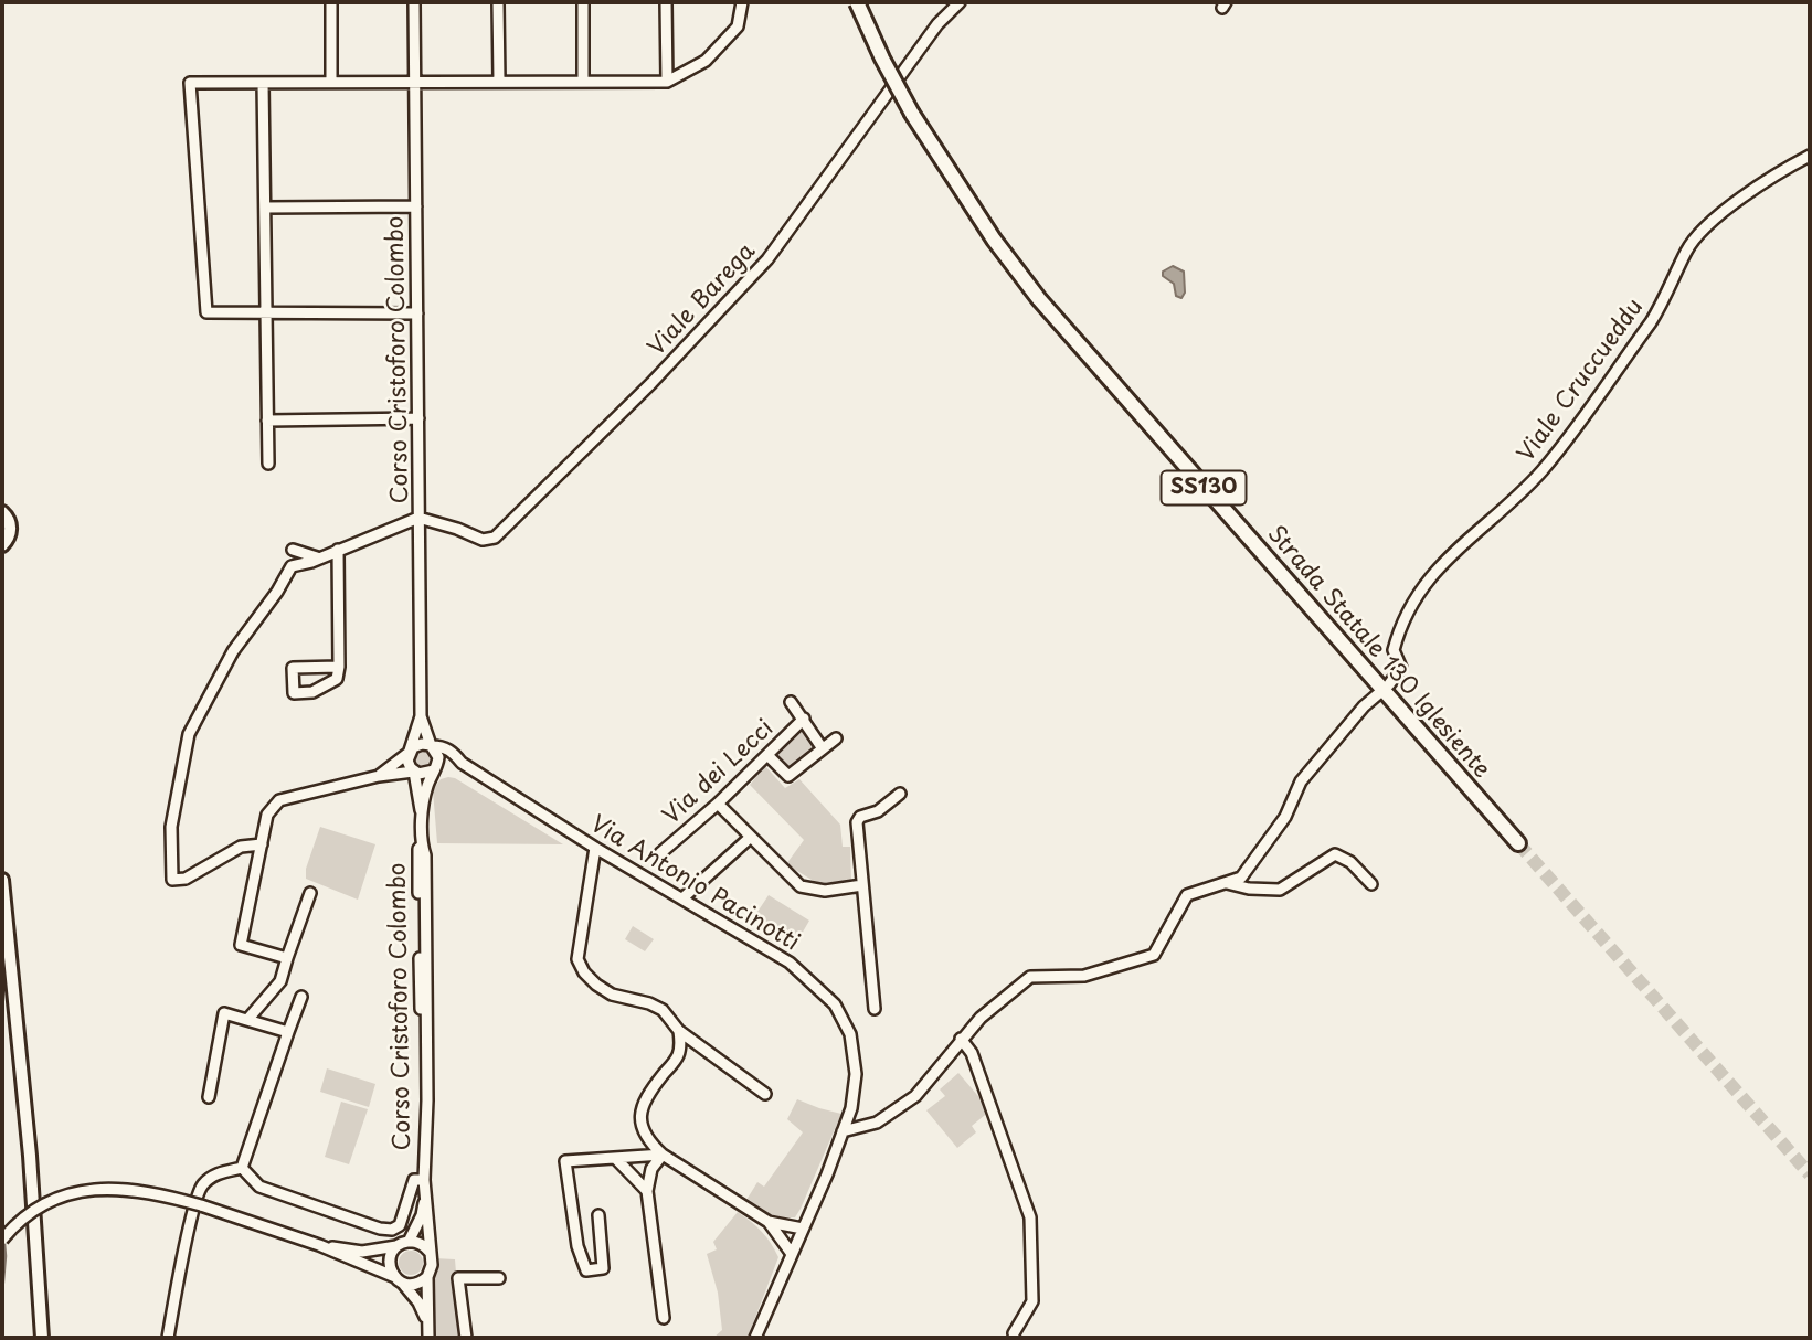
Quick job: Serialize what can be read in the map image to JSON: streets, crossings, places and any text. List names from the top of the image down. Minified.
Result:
{"streets":{"highway":["SS130","Strada Statale 130 Iglesiente"],"street":["Viale Barega","Corso Cristoforo Colombo","Viale Cruccueddu","Via dei Lecci","Via Antonio Pacinotti"]},"crossings":[["Viale Barega","Corso Cristoforo Colombo"],["Corso Cristoforo Colombo","Via Antonio Pacinotti"]]}
